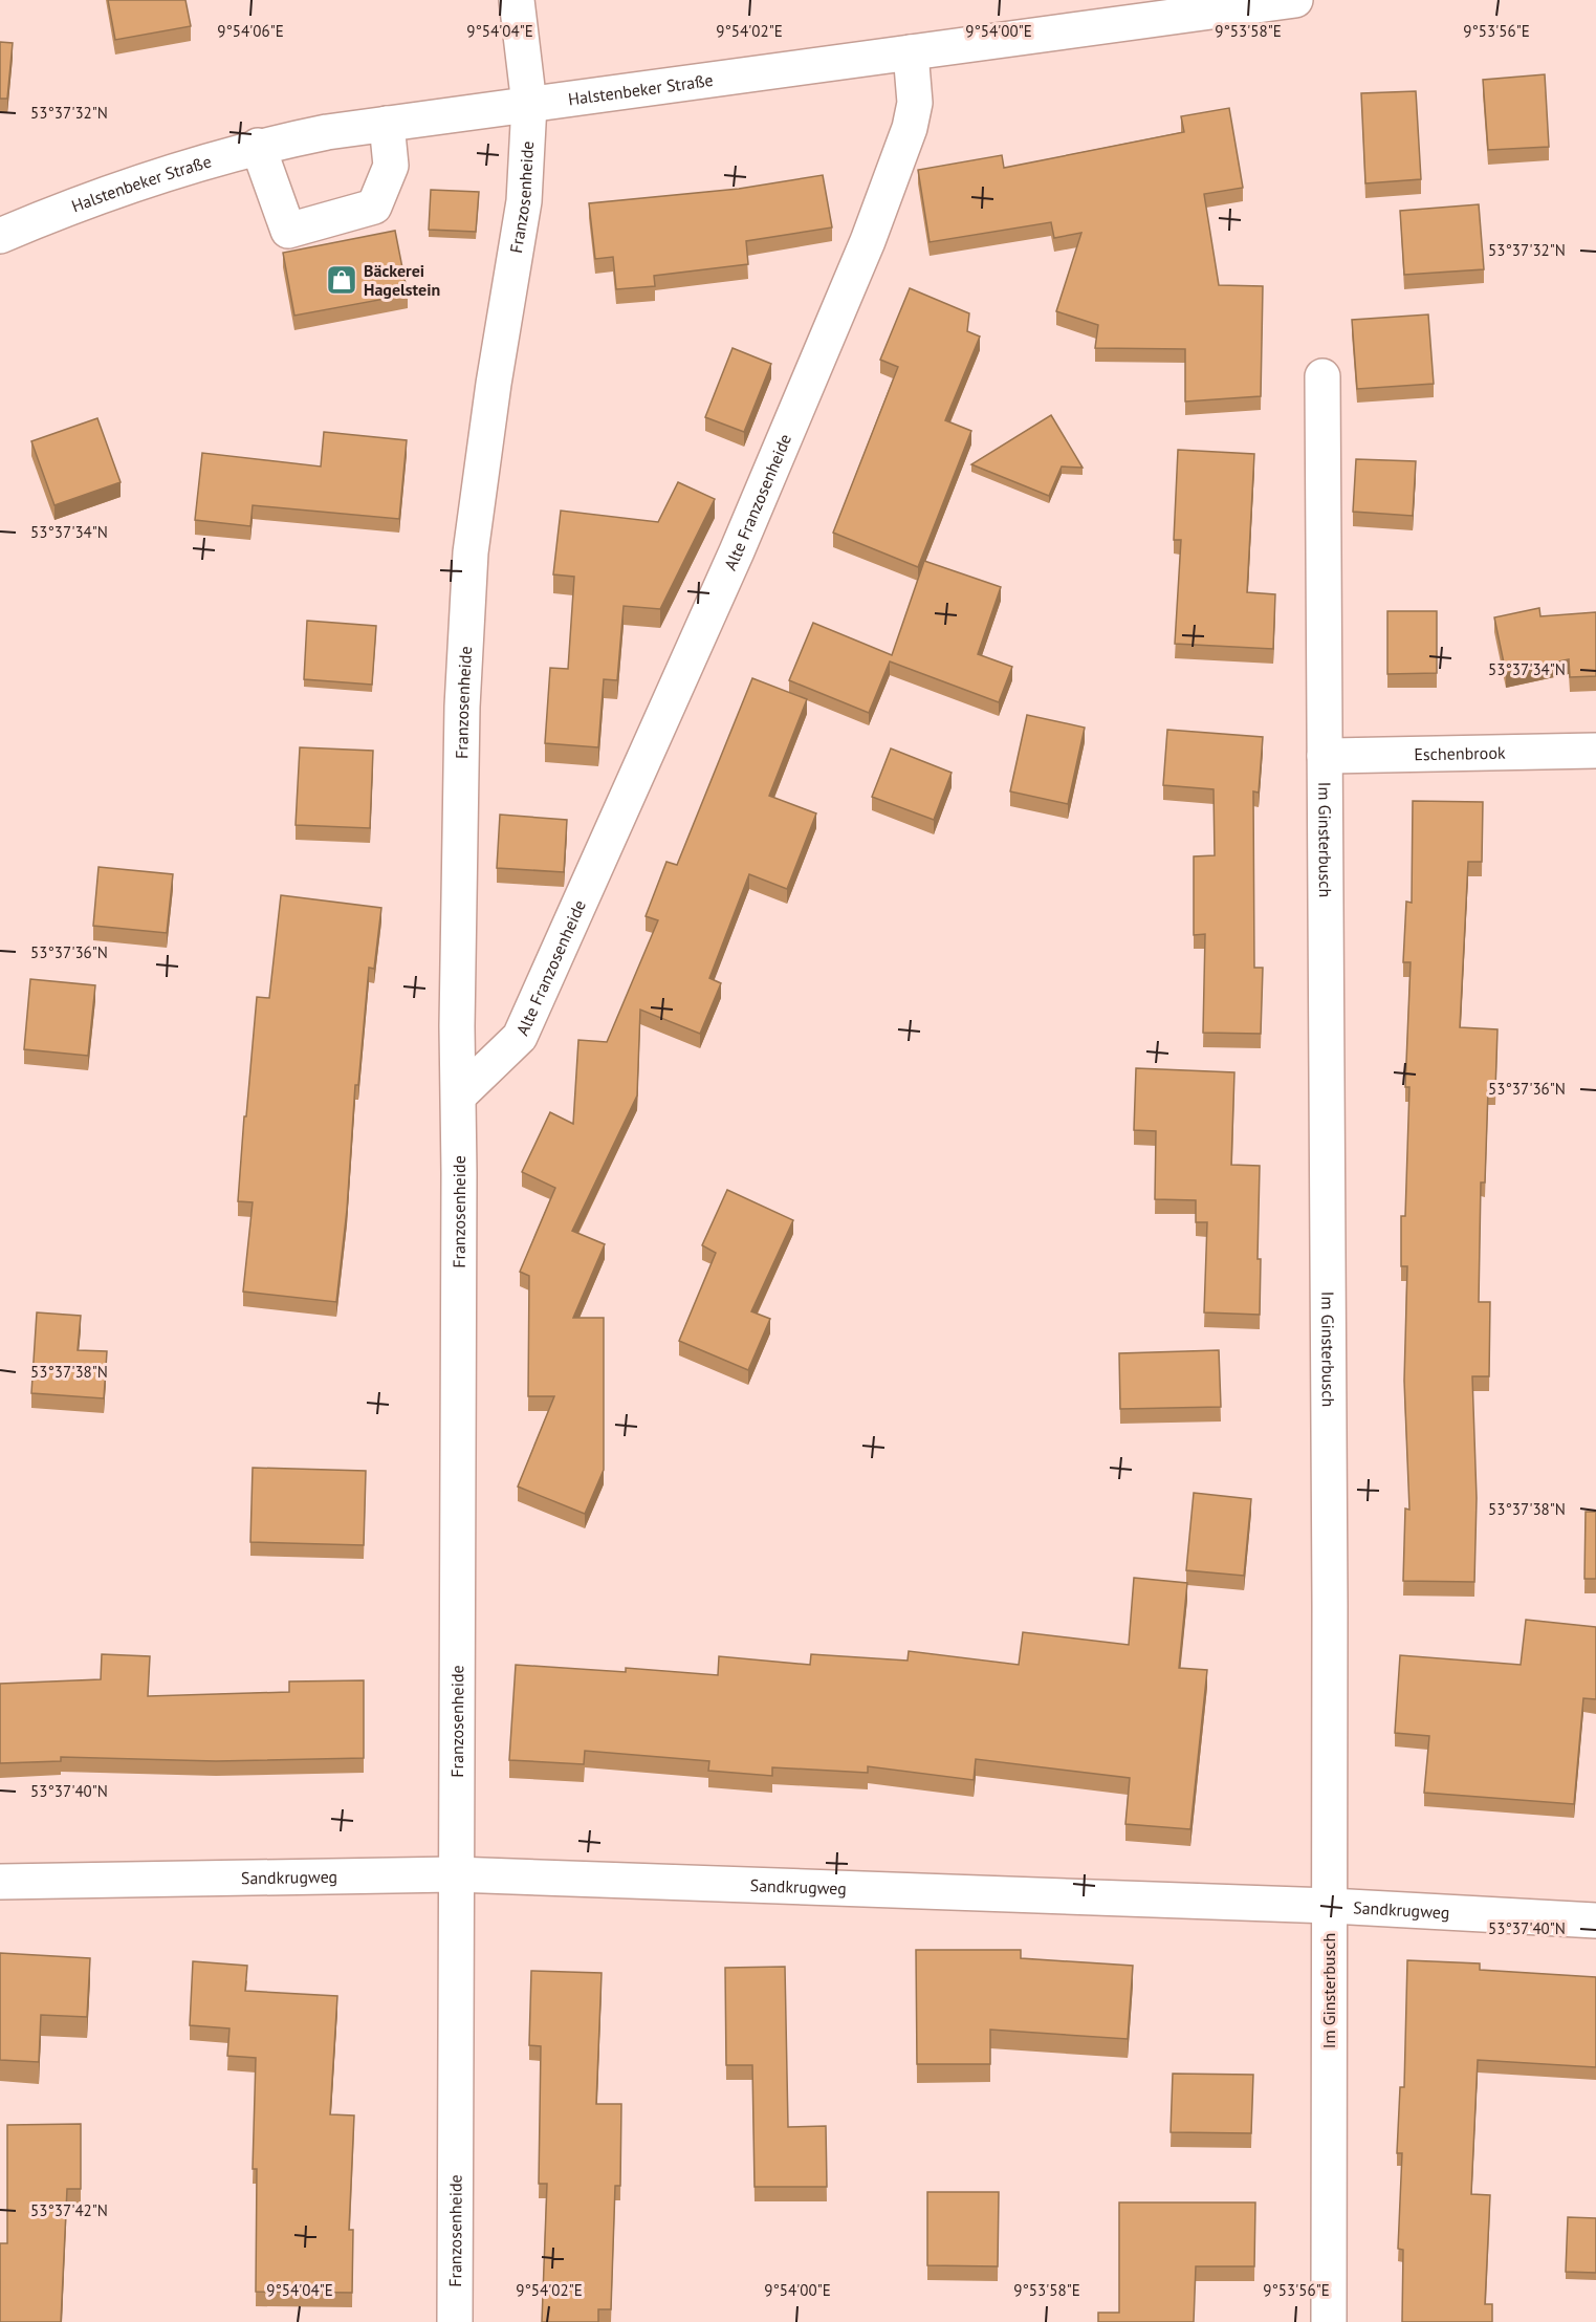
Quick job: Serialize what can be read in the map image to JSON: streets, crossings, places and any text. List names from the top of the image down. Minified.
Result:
{"streets":{"street":["Halstenbeker Straße","Franzosenheide","Alte Franzosenheide","Eschenbrook","Im Ginsterbusch","Sandkrugweg"]},"crossings":[["Halstenbeker Straße","Franzosenheide"],["Halstenbeker Straße","Alte Franzosenheide"],["Franzosenheide","Alte Franzosenheide"],["Franzosenheide","Sandkrugweg"],["Eschenbrook","Im Ginsterbusch"],["Im Ginsterbusch","Sandkrugweg"]],"places":{"shop":["Bäckerei Hagelstein"]},"coordinates":["9°54'06\"E","9°54'04\"E","9°54'02\"E","9°54'00\"E","9°53'58\"E","9°53'56\"E","53°37'32\"N","53°37'34\"N","53°37'36\"N","53°37'38\"N","53°37'40\"N","53°37'42\"N"]}
